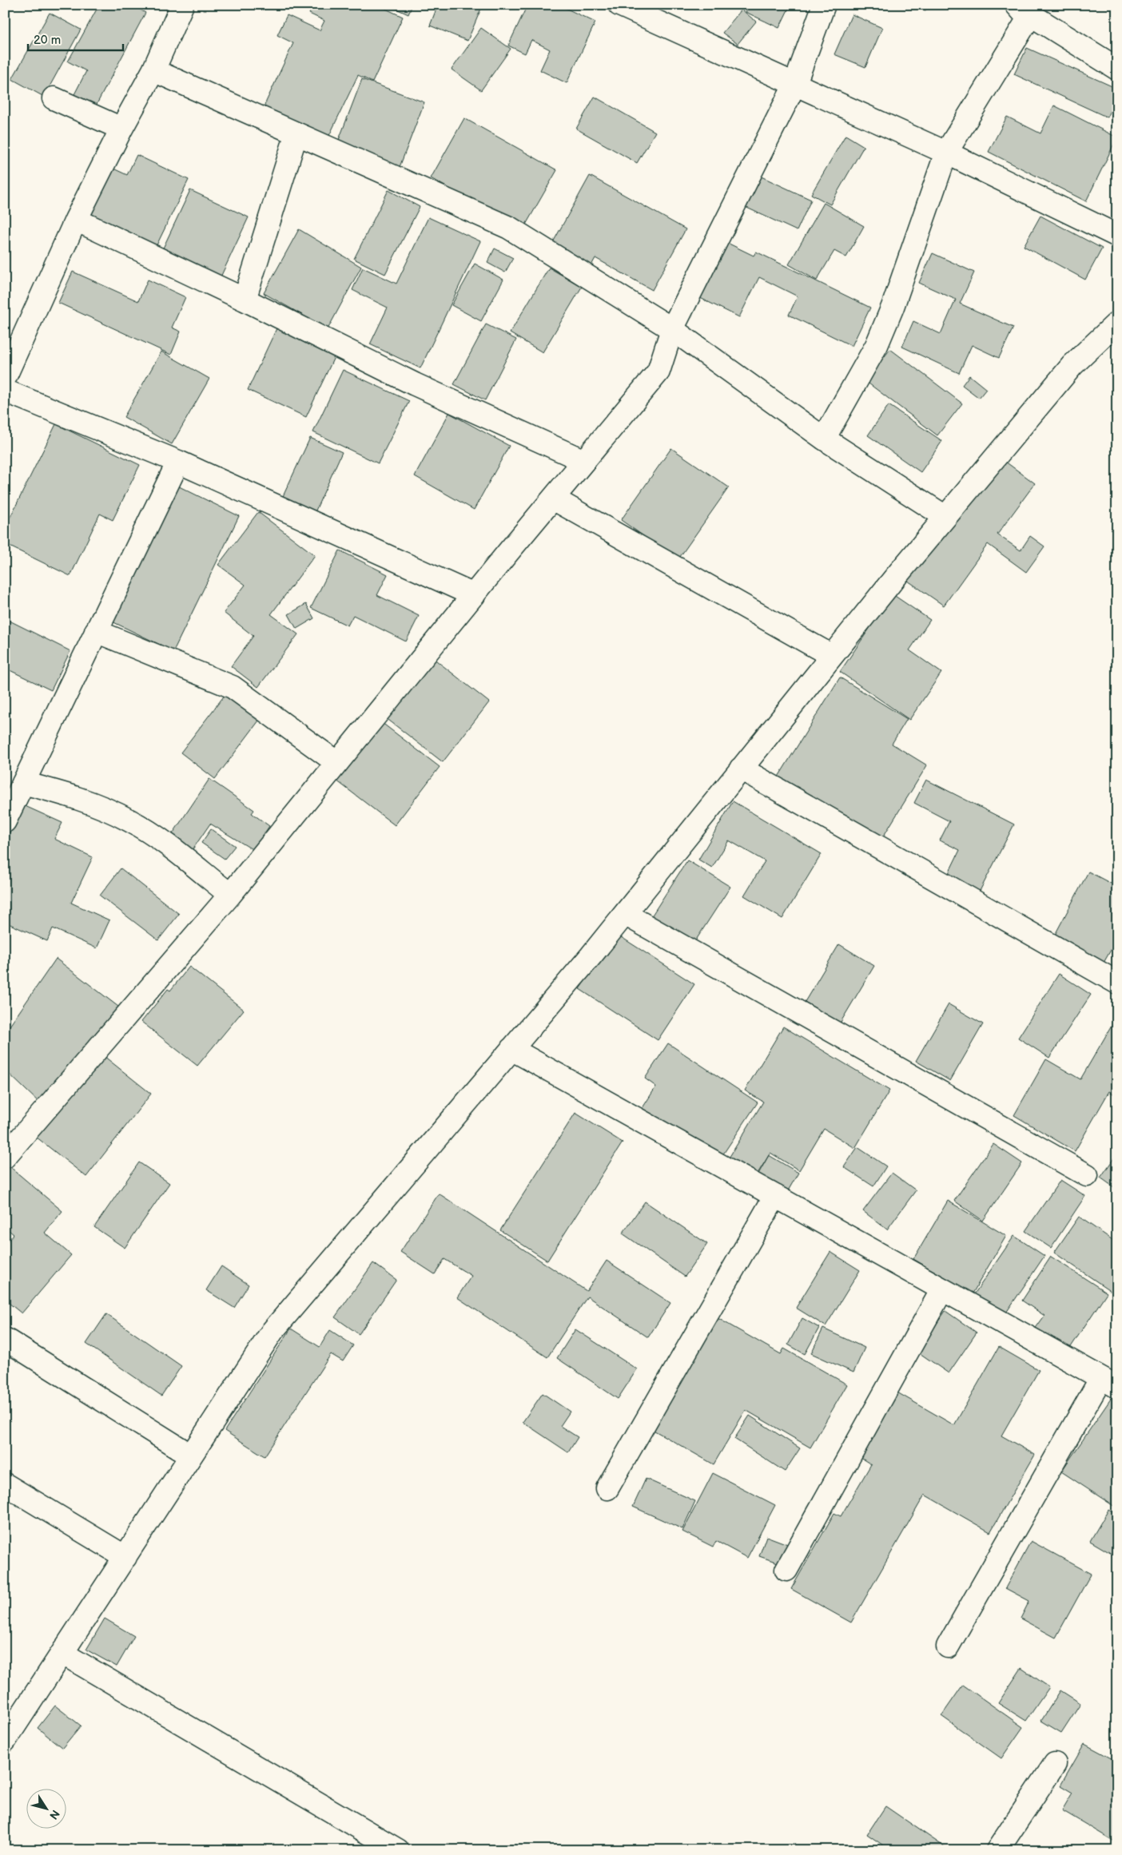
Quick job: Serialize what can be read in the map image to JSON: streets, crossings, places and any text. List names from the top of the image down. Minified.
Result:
{"scale_bar":"20 m","north":"bottom right"}
